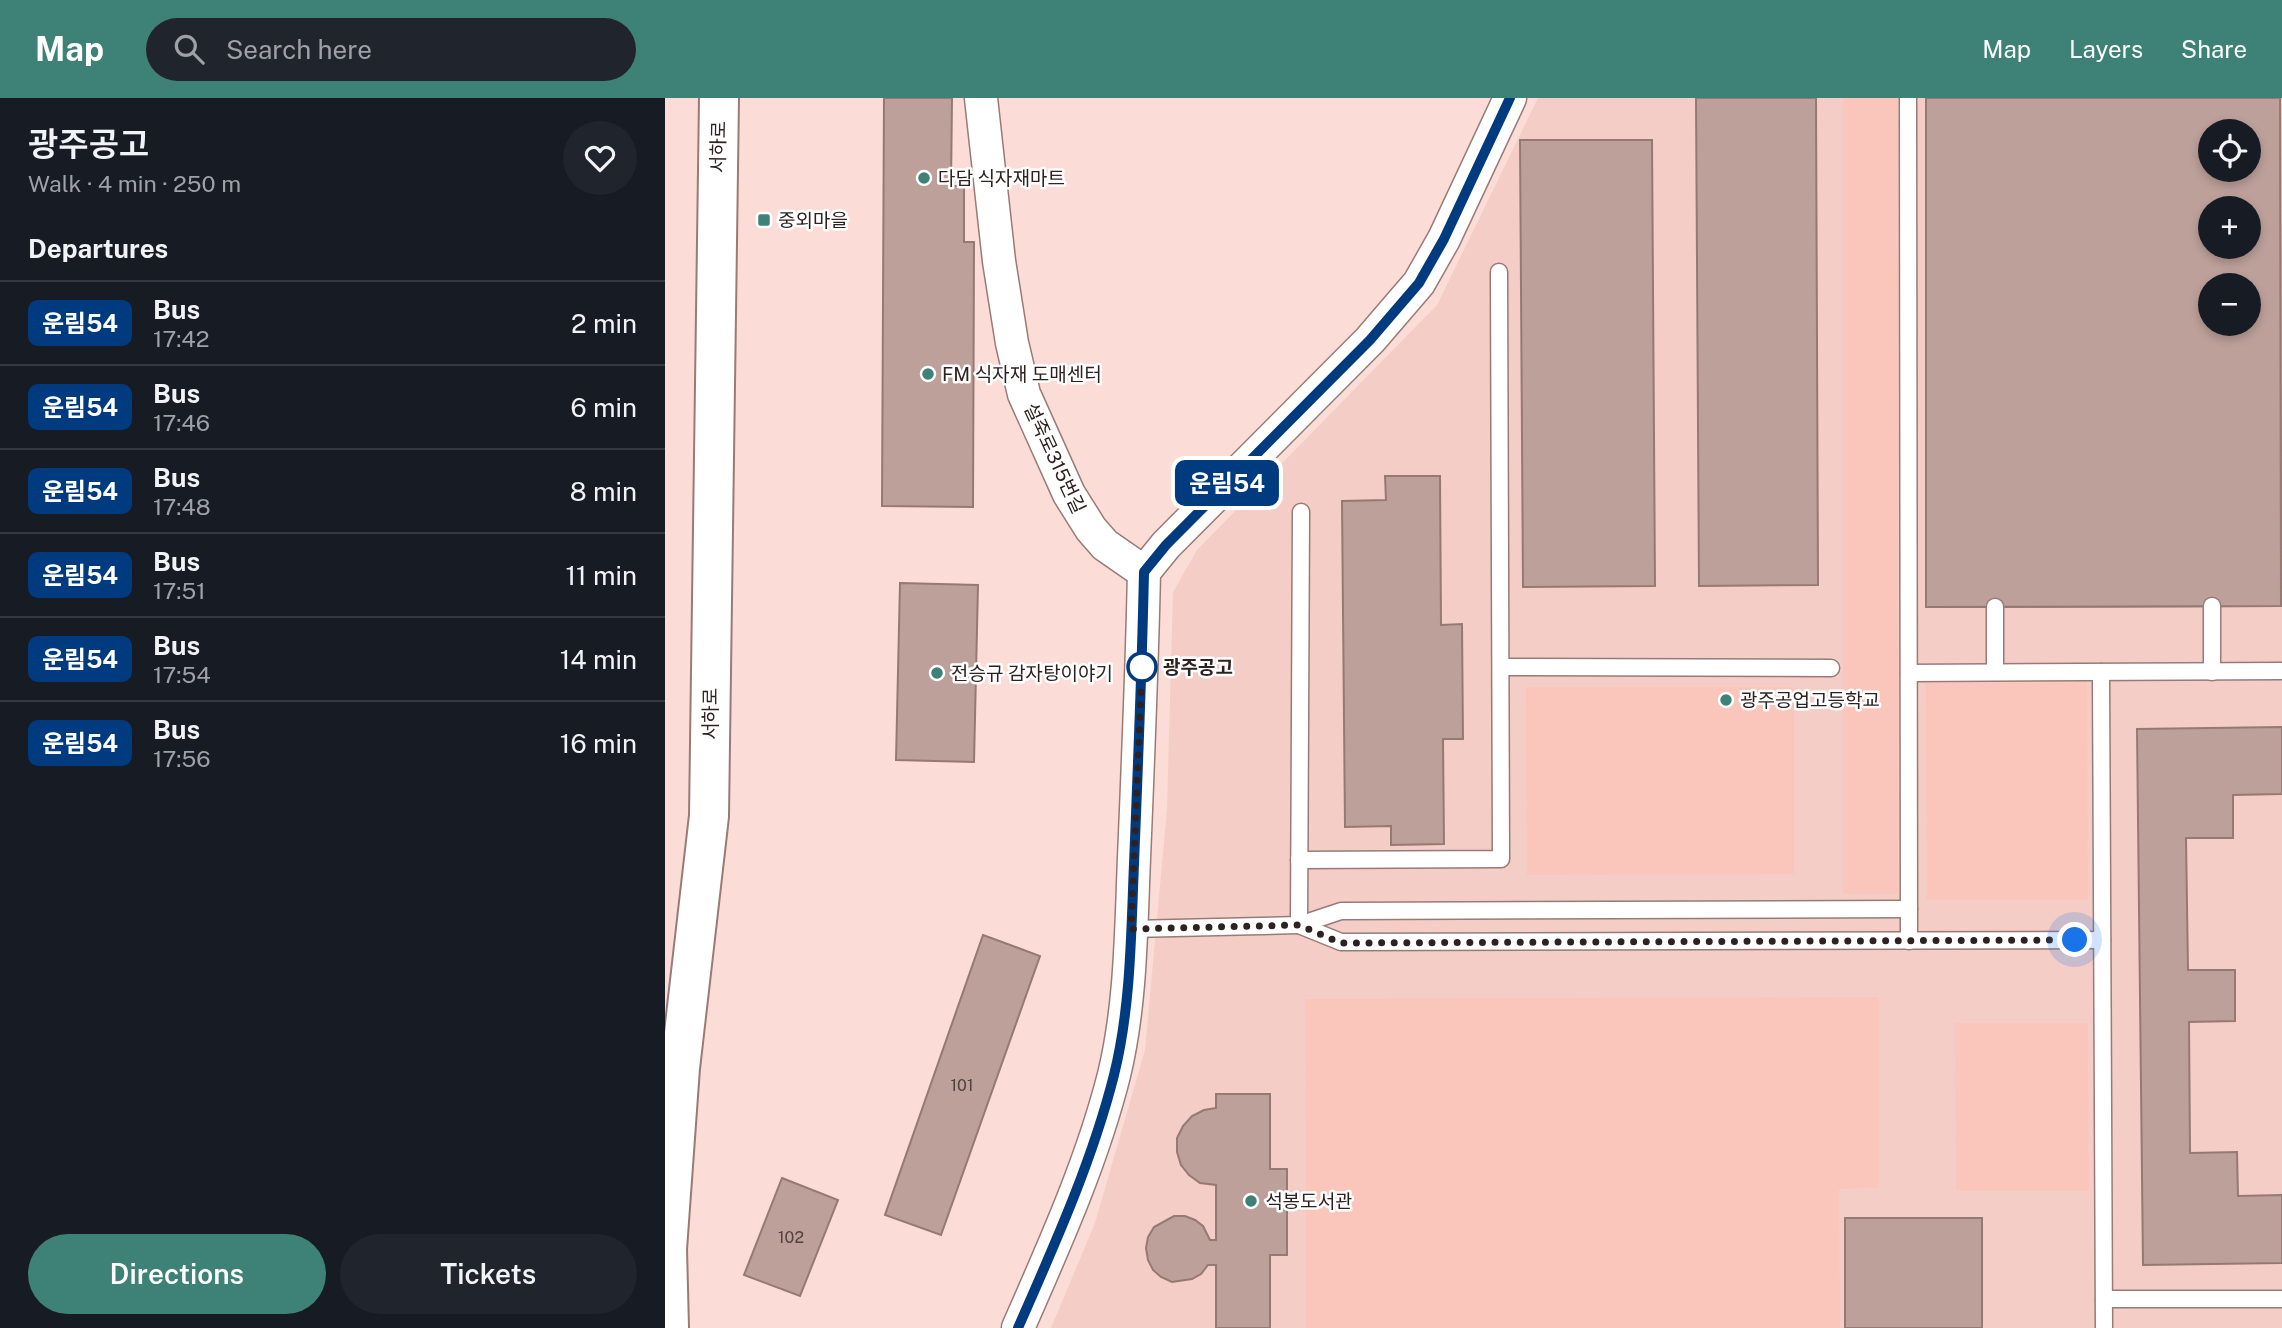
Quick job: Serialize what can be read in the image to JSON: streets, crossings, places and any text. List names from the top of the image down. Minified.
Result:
{"streets":{"main road":["서하로"],"street":["설죽로315번길"]},"places":{"other":["다담 식자재마트","FM 식자재 도매센터","광주공고","전승규 감자탕이야기","광주공업고등학교","석봉도서관"],"transit":["중외마을"]},"lines":["bus line 운림54"],"house_numbers":["101","102"],"page":{"header":"Map","search":"Search here","nav":["Map","Layers","Share"],"heading":[["광주공고","Walk · 4 min · 250 m"],"Departures"],"on_map":"운림54","map_buttons":["+","−"],"list":[{"mark":"운림54","name":"Bus","note":"17:42","value":"2 min"},{"mark":"운림54","name":"Bus","note":"17:46","value":"6 min"},{"mark":"운림54","name":"Bus","note":"17:48","value":"8 min"},{"mark":"운림54","name":"Bus","note":"17:51","value":"11 min"},{"mark":"운림54","name":"Bus","note":"17:54","value":"14 min"},{"mark":"운림54","name":"Bus","note":"17:56","value":"16 min"}],"buttons":["Directions","Tickets"]}}
